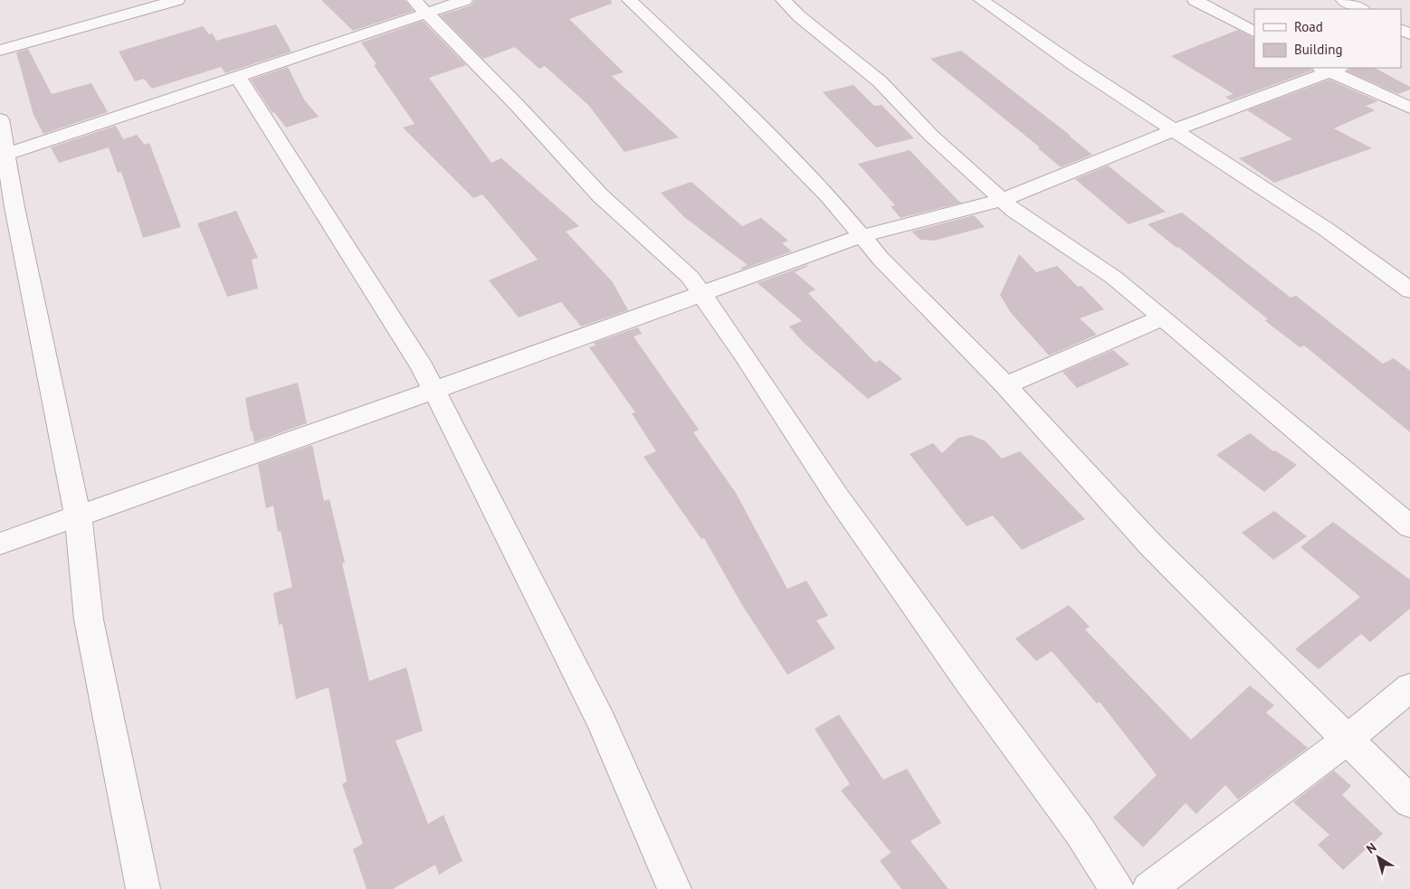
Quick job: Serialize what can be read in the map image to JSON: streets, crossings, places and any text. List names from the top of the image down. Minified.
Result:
{"legend":["Road","Building"],"north":"top left"}
